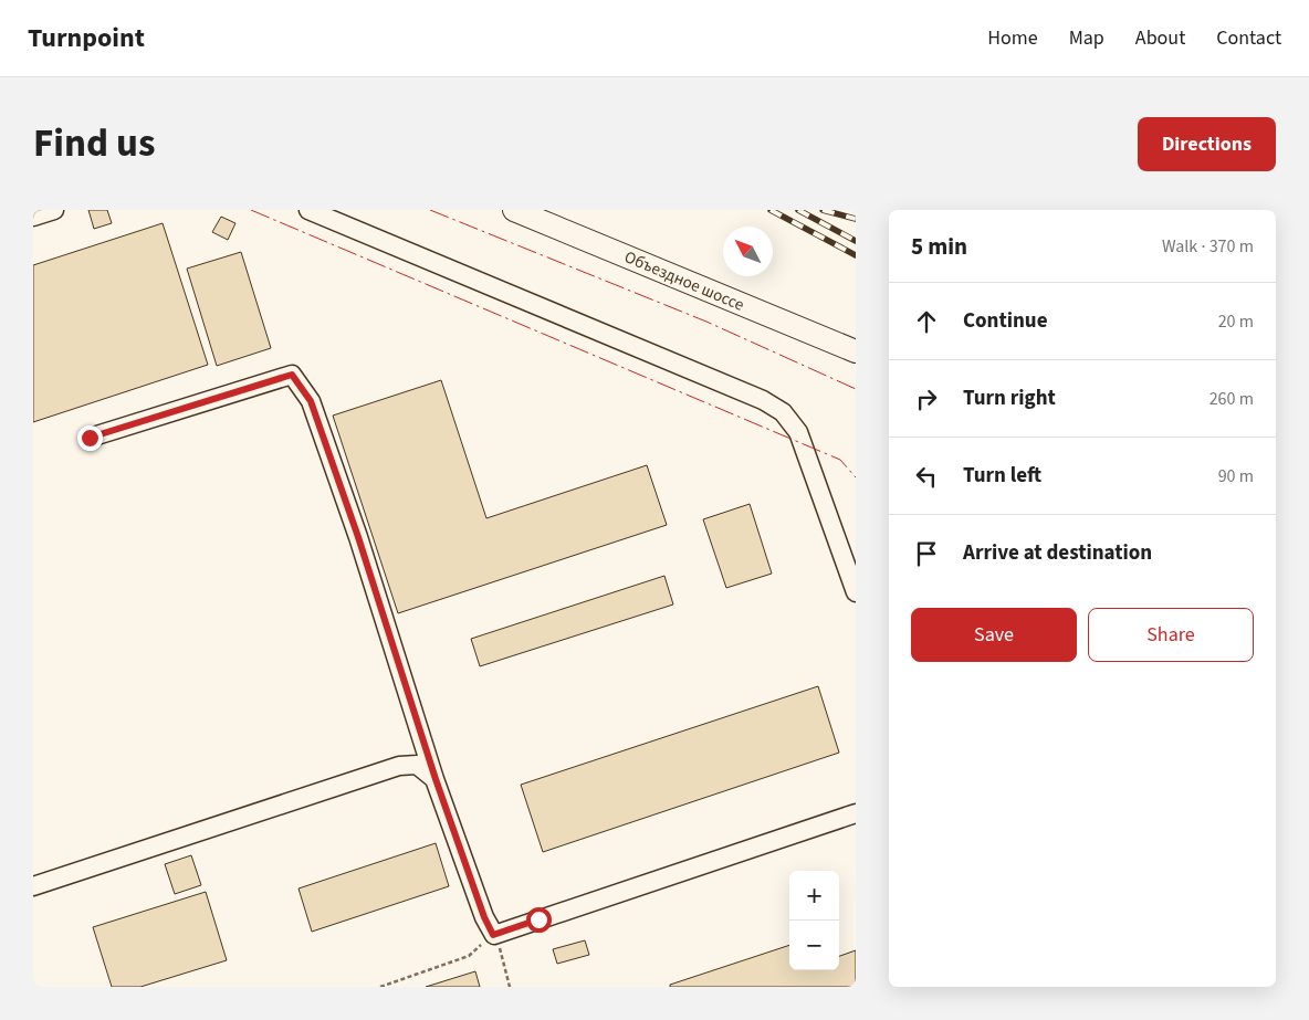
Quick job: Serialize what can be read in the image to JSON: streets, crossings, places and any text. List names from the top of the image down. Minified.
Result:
{"streets":{"main road":["Объездное шоссе"]},"north":"top left","page":{"header":"Turnpoint","nav":["Home","Map","About","Contact"],"title":"Find us","buttons":["Directions",["Save","Share"]],"heading":["5 min","Walk · 370 m"],"list":[["Continue","20 m"],["Turn right","260 m"],["Turn left","90 m"],"Arrive at destination"],"map_buttons":["+","−"]}}
